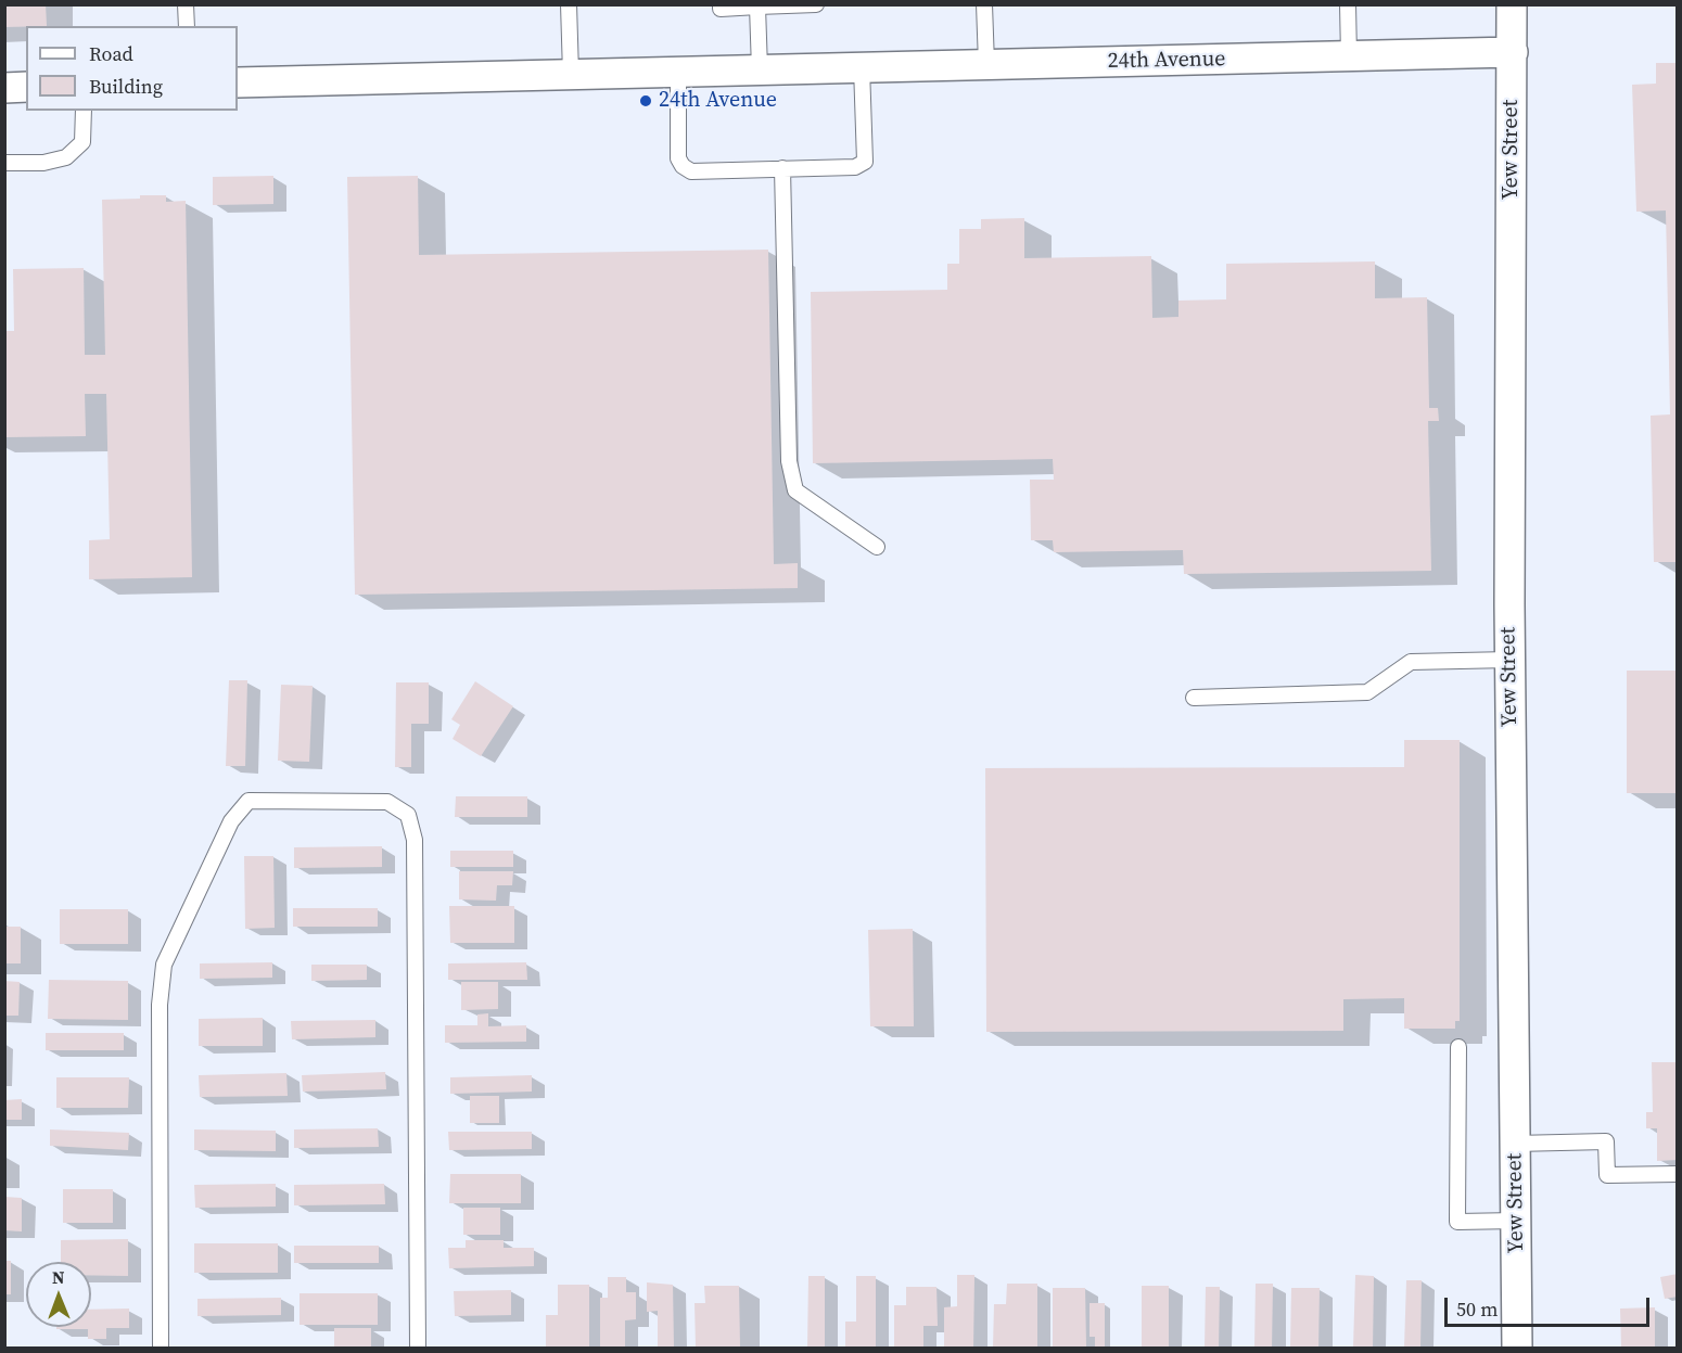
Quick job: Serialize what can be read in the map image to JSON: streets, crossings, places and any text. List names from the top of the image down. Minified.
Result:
{"streets":{"street":["24th Avenue","Yew Street"]},"crossings":[["24th Avenue","Yew Street"]],"places":["24th Avenue"],"legend":["Road","Building"],"scale_bar":"50 m","north":"top"}
